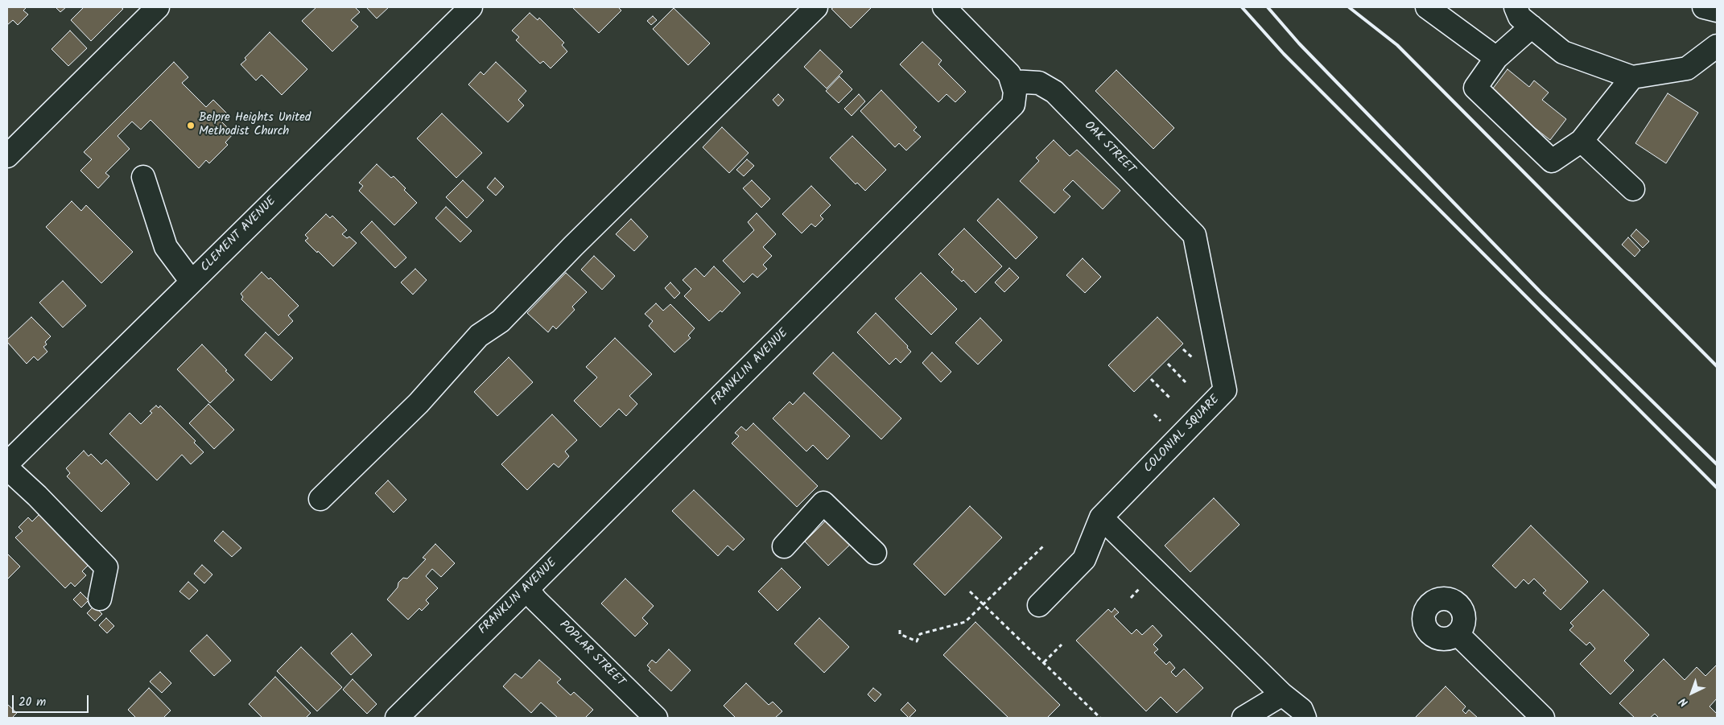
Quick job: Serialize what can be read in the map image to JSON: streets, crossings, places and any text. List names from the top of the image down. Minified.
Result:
{"streets":{"street":["OAK STREET","CLEMENT AVENUE","FRANKLIN AVENUE","COLONIAL SQUARE","POPLAR STREET"]},"crossings":[["OAK STREET","FRANKLIN AVENUE"],["OAK STREET","COLONIAL SQUARE"],["FRANKLIN AVENUE","POPLAR STREET"]],"places":["Belpre Heights United Methodist Church"],"scale_bar":"20 m","north":"bottom left"}
